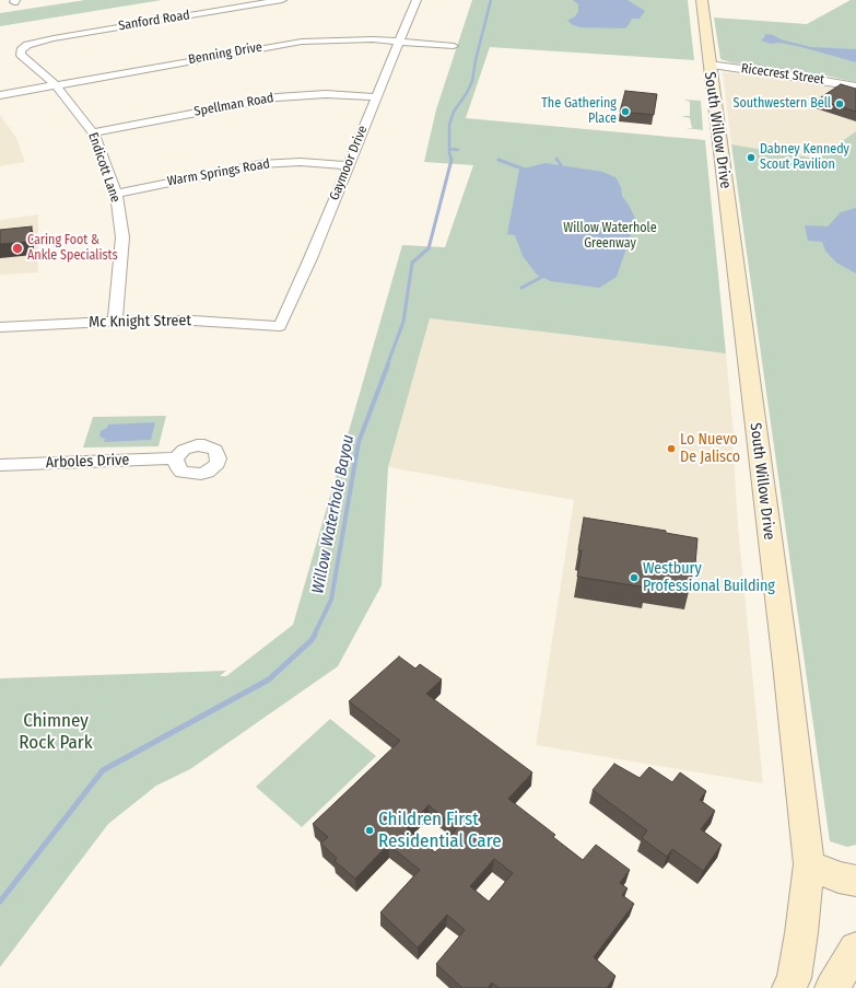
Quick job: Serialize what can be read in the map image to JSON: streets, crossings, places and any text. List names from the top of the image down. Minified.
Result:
{"streets":{"street":["Sanford Road","Benning Drive","Ricecrest Street","Spellman Road","South Willow Drive","Gaymoor Drive","Endicott Lane","Warm Springs Road","Mc Knight Street","Arboles Drive"]},"crossings":[["Sanford Road","Endicott Lane"],["Benning Drive","Gaymoor Drive"],["Benning Drive","Endicott Lane"],["Ricecrest Street","South Willow Drive"],["Spellman Road","Gaymoor Drive"],["Spellman Road","Endicott Lane"],["Gaymoor Drive","Warm Springs Road"],["Gaymoor Drive","Mc Knight Street"],["Endicott Lane","Warm Springs Road"],["Endicott Lane","Mc Knight Street"]],"water":["Willow Waterhole Bayou"],"parks":["Willow Waterhole Greenway","Chimney Rock Park"],"places":["Southwestern Bell","The Gathering Place","Dabney Kennedy Scout Pavilion","Caring Foot & Ankle Specialists","Lo Nuevo De Jalisco","Westbury Professional Building","Children First Residential Care"]}
